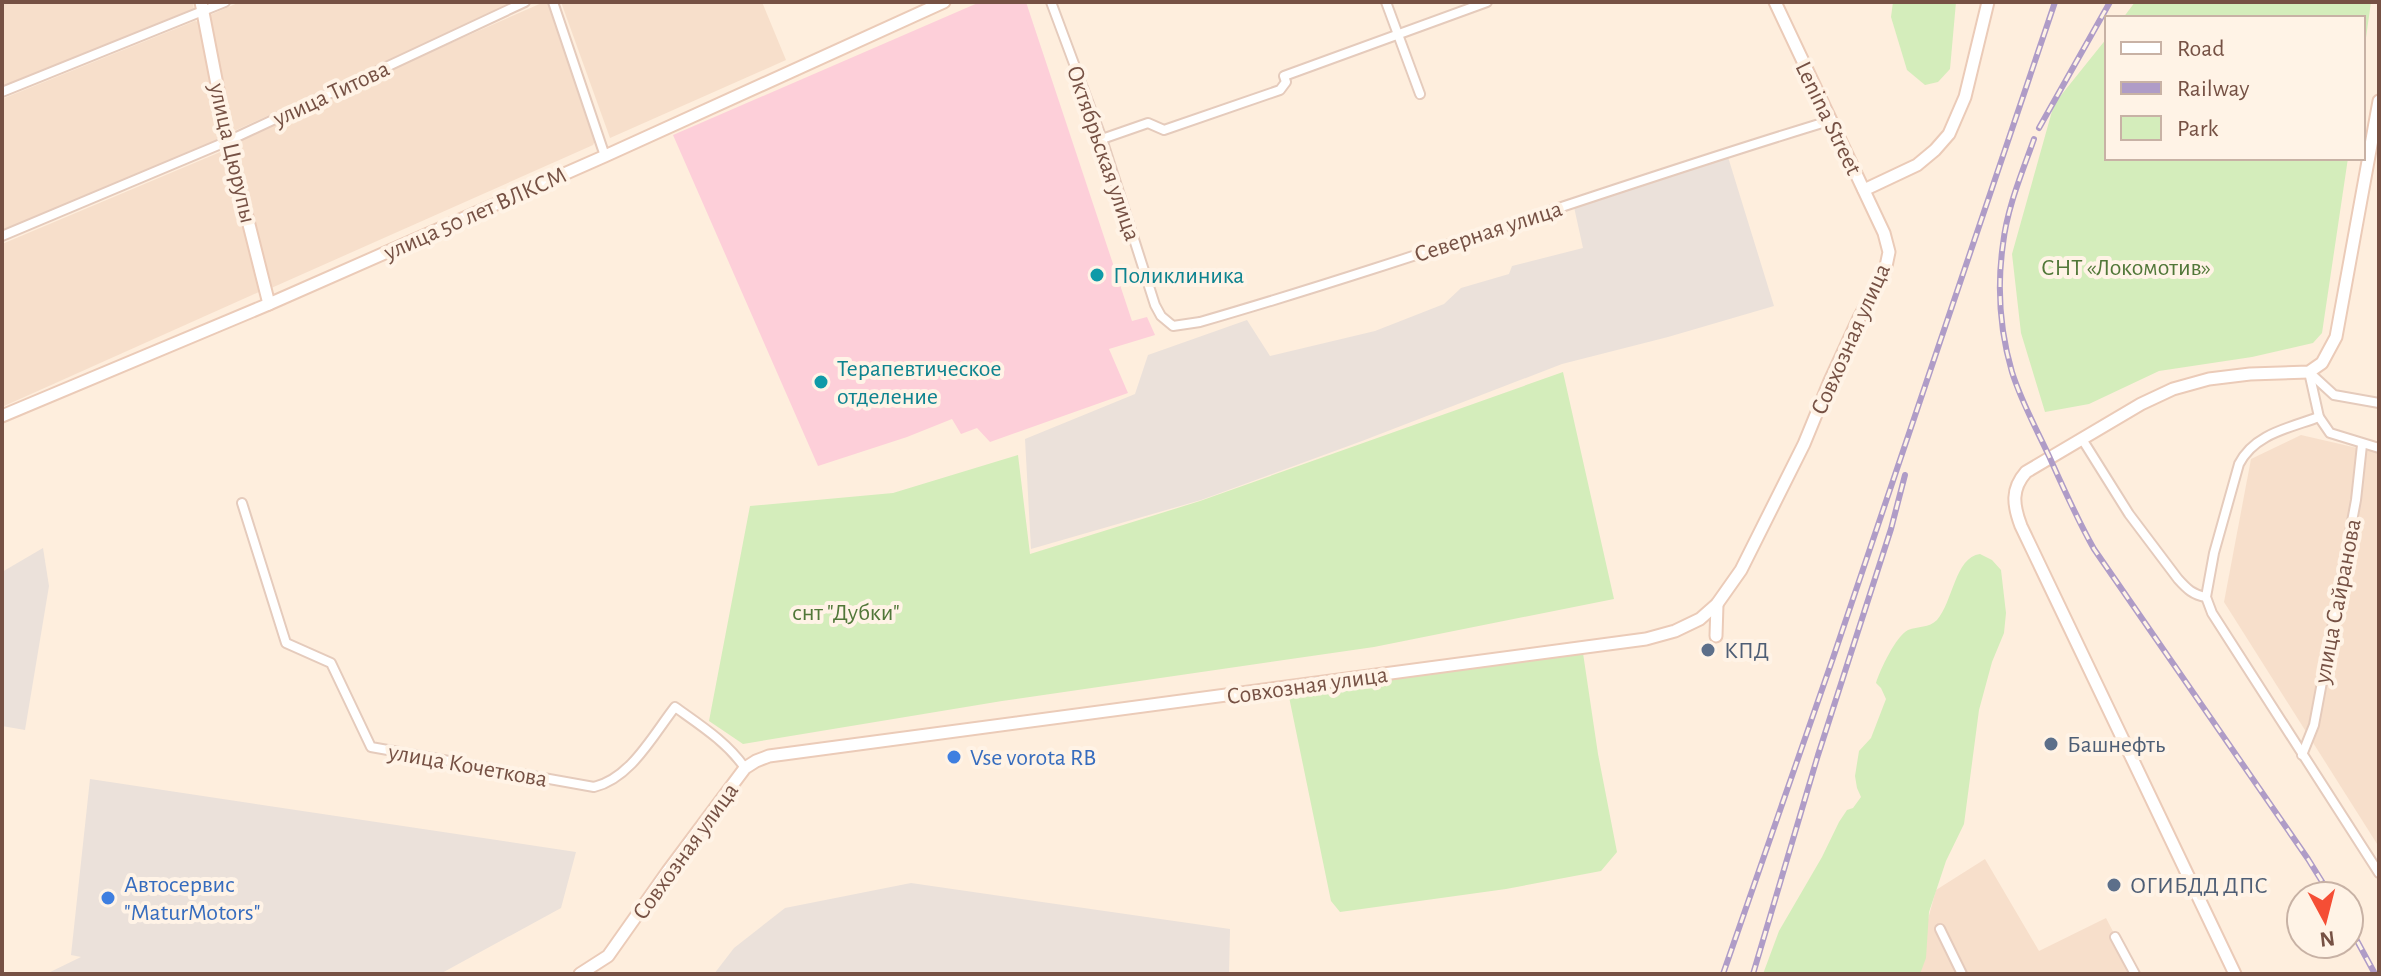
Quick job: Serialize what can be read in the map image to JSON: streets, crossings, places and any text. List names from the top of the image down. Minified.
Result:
{"streets":{"street":["улица Титова","Lenina Street","улица Цюрупы","Октябрьская улица","улица 50 лет ВЛКСМ","Северная улица","Совхозная улица","улица Сайранова","улица Кочеткова"]},"crossings":[["улица Титова","улица Цюрупы"],["Lenina Street","Северная улица"],["Lenina Street","Совхозная улица"],["улица Цюрупы","улица 50 лет ВЛКСМ"],["Октябрьская улица","Северная улица"],["Совхозная улица","улица Кочеткова"]],"parks":["СНТ «Локомотив»","снт \"Дубки\""],"places":["Поликлиника","Терапевтическое отделение","КПД","Башнефть","Vse vorota RB","ОГИБДД ДПС","Автосервис \"MaturMotors\""],"legend":["Road","Railway","Park"],"north":"bottom"}
